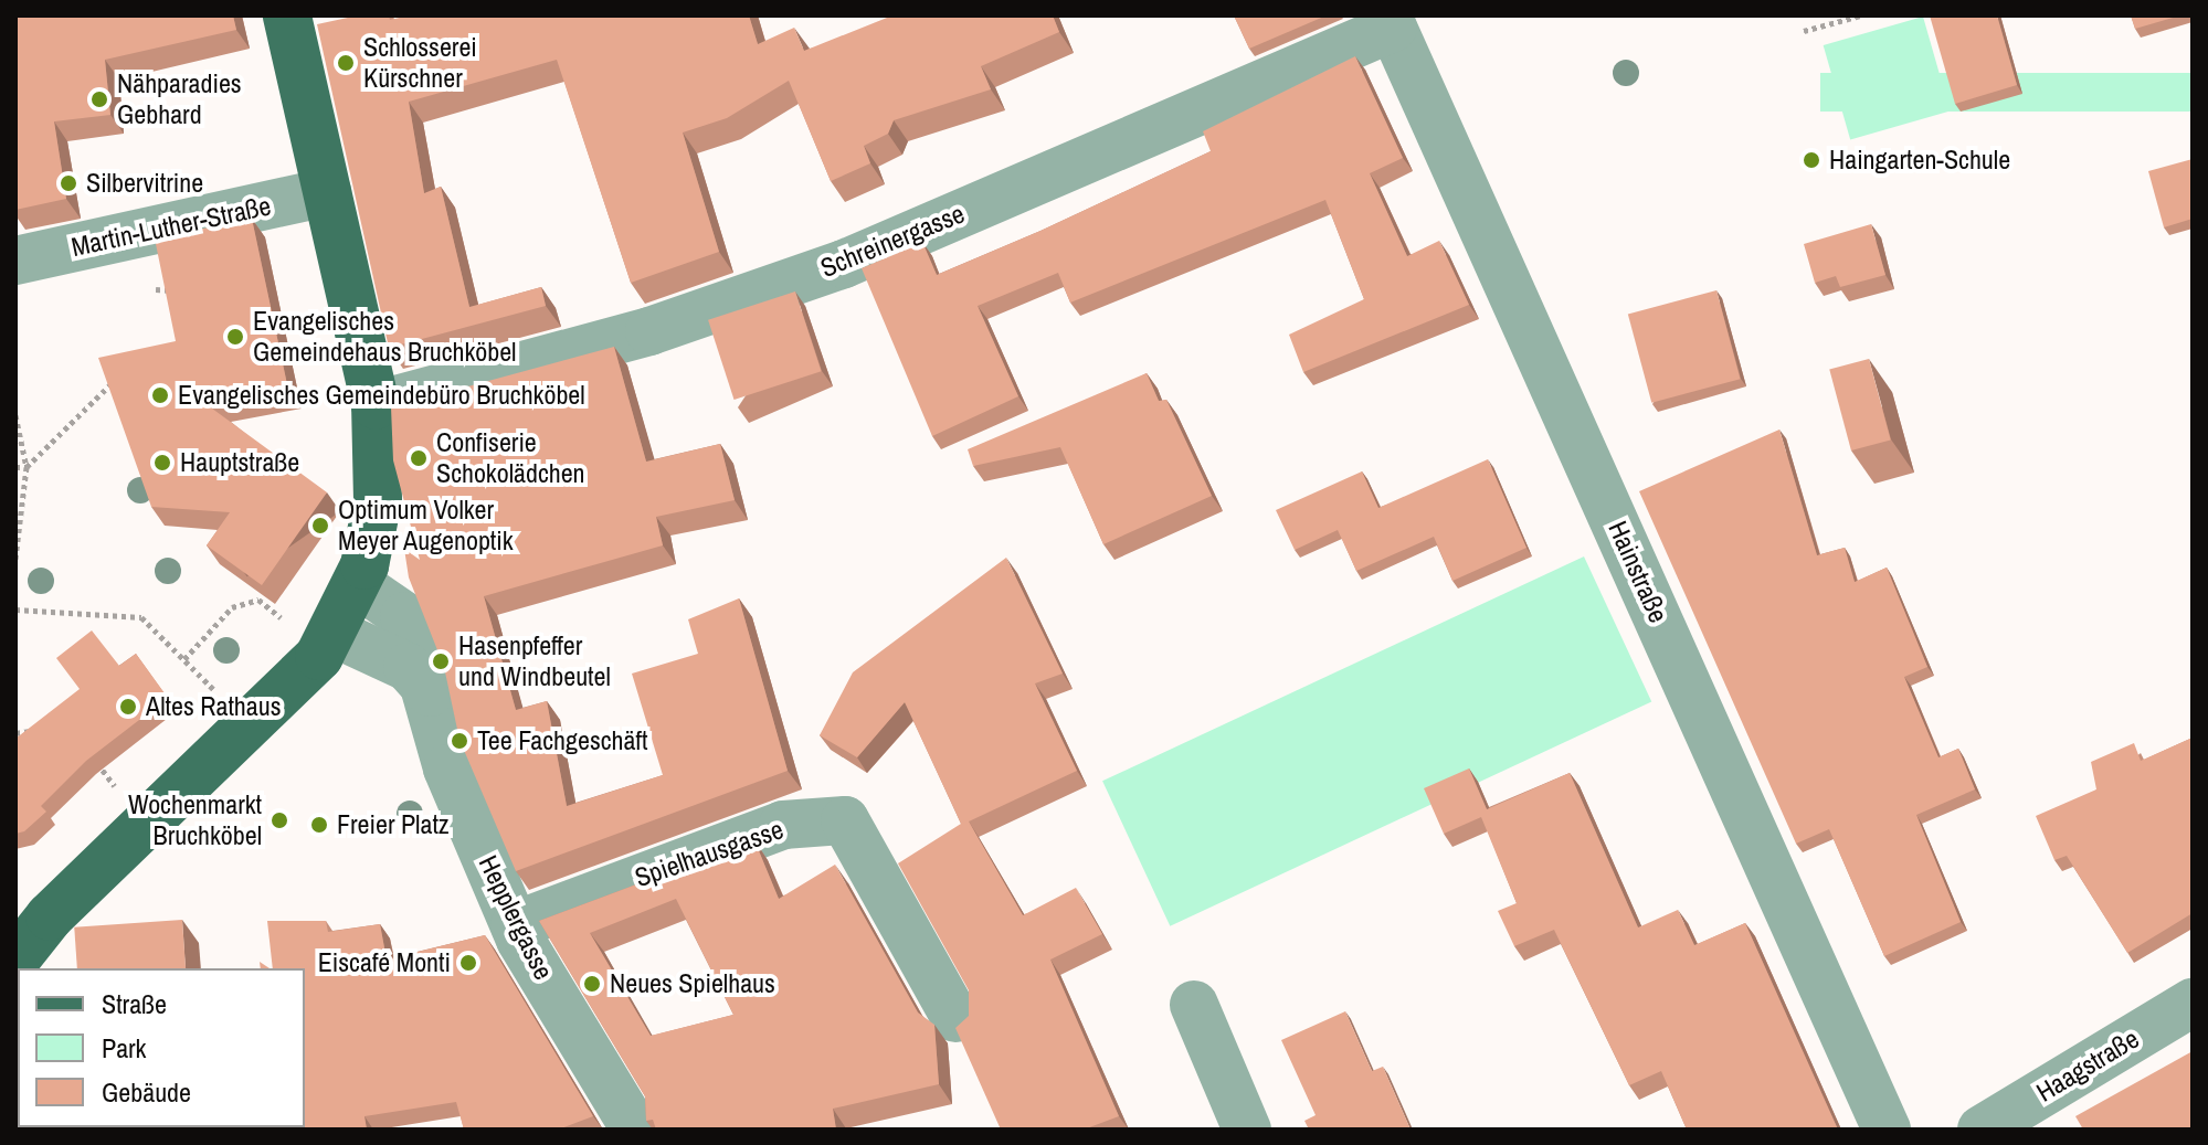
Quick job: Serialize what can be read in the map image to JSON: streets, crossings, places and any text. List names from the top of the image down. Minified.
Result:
{"streets":{"street":["Martin-Luther-Straße","Schreinergasse","Hainstraße","Spielhausgasse","Hepplergasse","Haagstraße"]},"crossings":[["Schreinergasse","Hainstraße"],["Spielhausgasse","Hepplergasse"]],"places":["Schlosserei Kürschner","Nähparadies Gebhard","Haingarten-Schule","Silbervitrine","Evangelisches Gemeindehaus Bruchköbel","Evangelisches Gemeindebüro Bruchköbel","Confiserie Schokolädchen","Hauptstraße","Optimum Volker Meyer Augenoptik","Hasenpfeffer und Windbeutel","Altes Rathaus","Tee Fachgeschäft","Wochenmarkt Bruchköbel","Freier Platz","Eiscafé Monti","Neues Spielhaus"],"legend":["Straße","Park","Gebäude"]}
